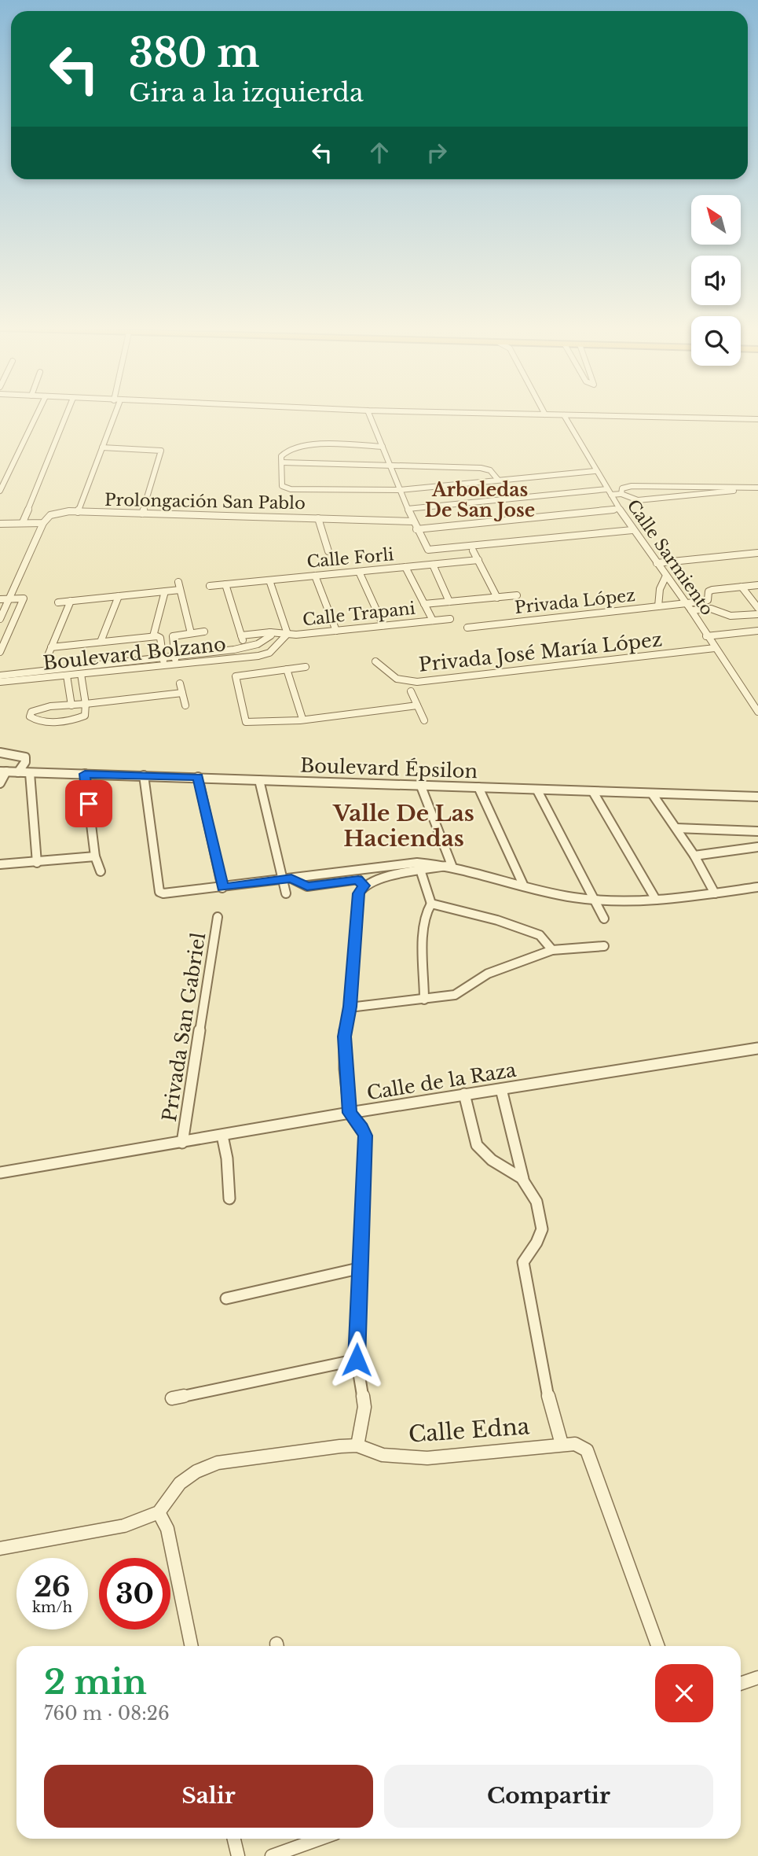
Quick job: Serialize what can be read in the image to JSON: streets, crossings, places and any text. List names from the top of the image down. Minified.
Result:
{"streets":{"street":["Prolongación San Pablo","Calle Sarmiento","Calle Forli","Privada López","Calle Trapani","Privada José María López","Boulevard Bolzano","Boulevard Épsilon","Privada San Gabriel","Calle de la Raza","Calle Edna"]},"crossings":[["Calle Sarmiento","Privada López"],["Calle Sarmiento","Privada José María López"],["Privada San Gabriel","Calle de la Raza"]],"districts":["Arboledas De San Jose","Valle De Las Haciendas"],"north":"top left","page":{"turn":["380 m","Gira a la izquierda"],"speed":"26 km/h","limit":"30","heading":["2 min","760 m · 08:26"],"buttons":["Salir","Compartir"]}}
